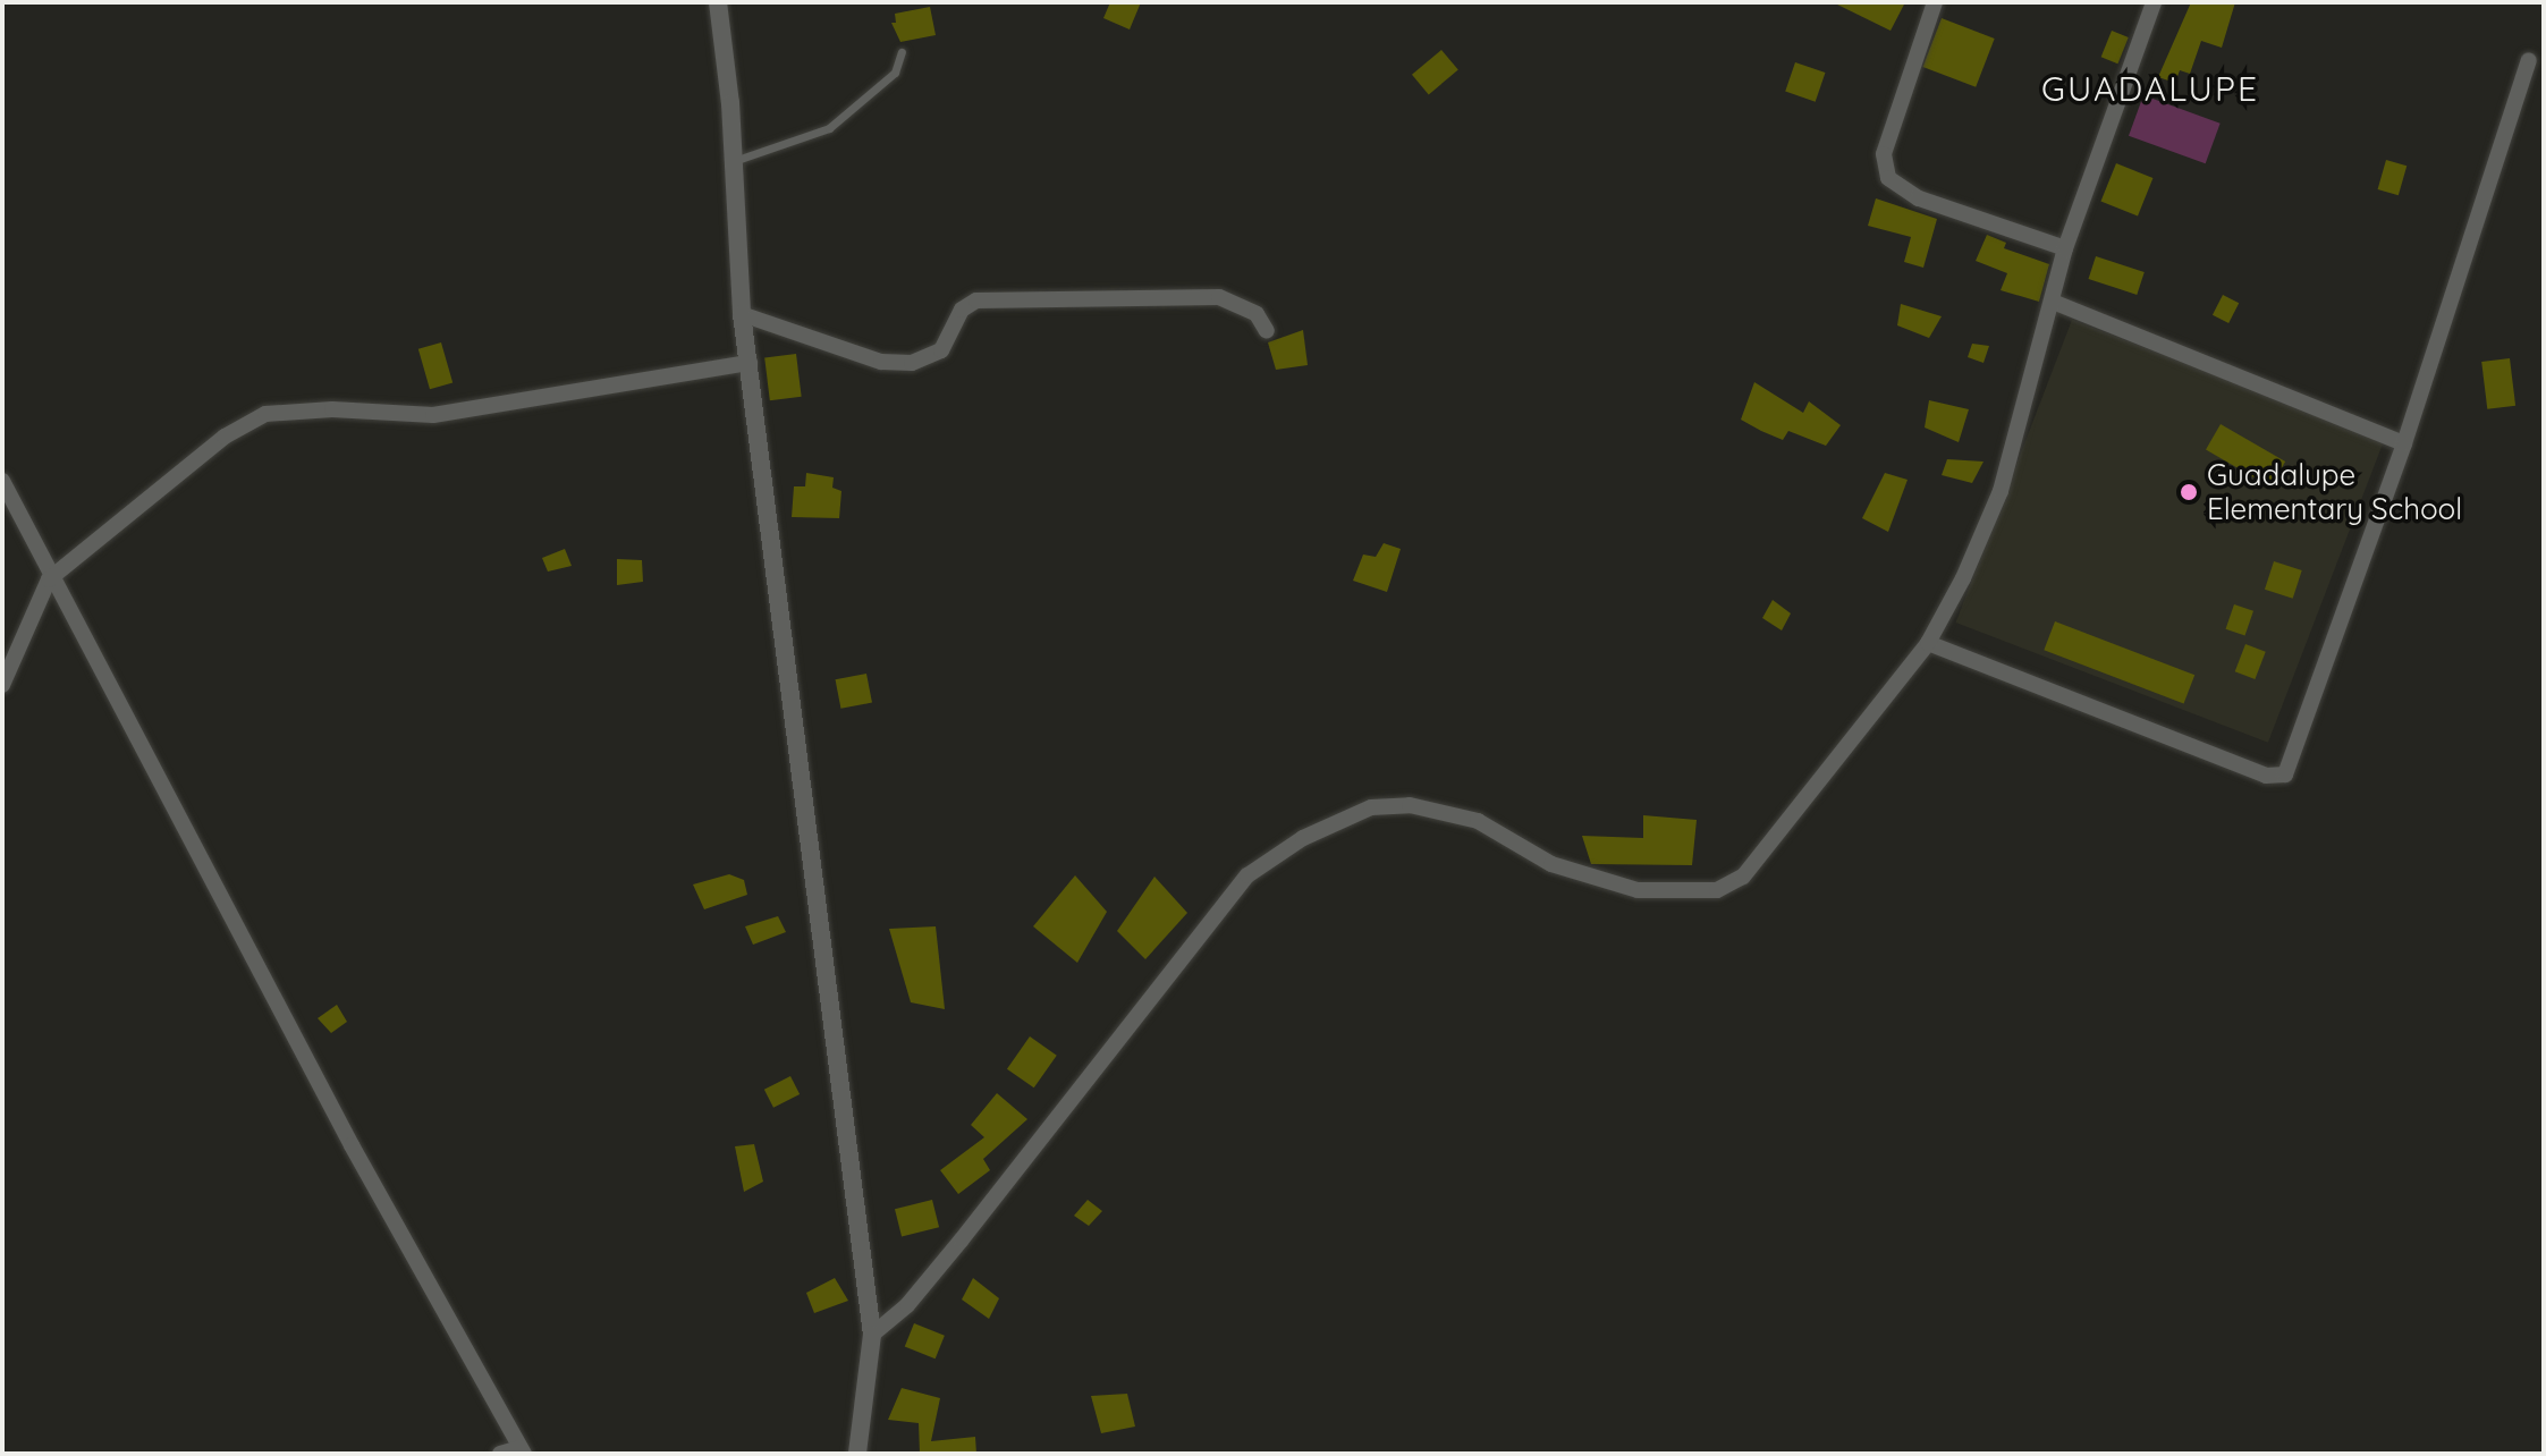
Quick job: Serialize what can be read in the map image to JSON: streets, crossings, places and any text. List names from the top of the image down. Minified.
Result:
{"districts":["GUADALUPE"],"places":["Guadalupe Elementary School"]}
